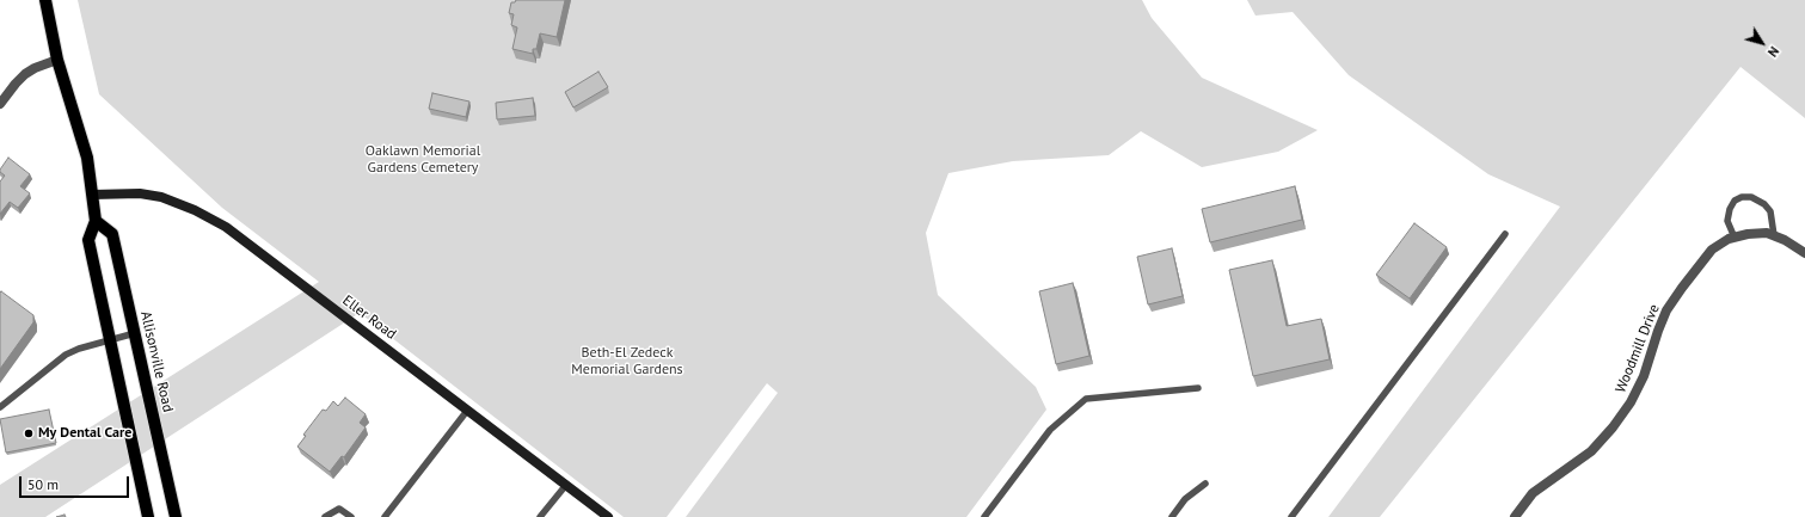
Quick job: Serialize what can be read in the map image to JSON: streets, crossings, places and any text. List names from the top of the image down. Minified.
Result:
{"streets":{"main road":["Allisonville Road"],"street":["Eller Road","Woodmill Drive"]},"parks":["Oaklawn Memorial Gardens Cemetery","Beth-El Zedeck Memorial Gardens"],"places":["My Dental Care"],"scale_bar":"50 m","north":"bottom right"}
